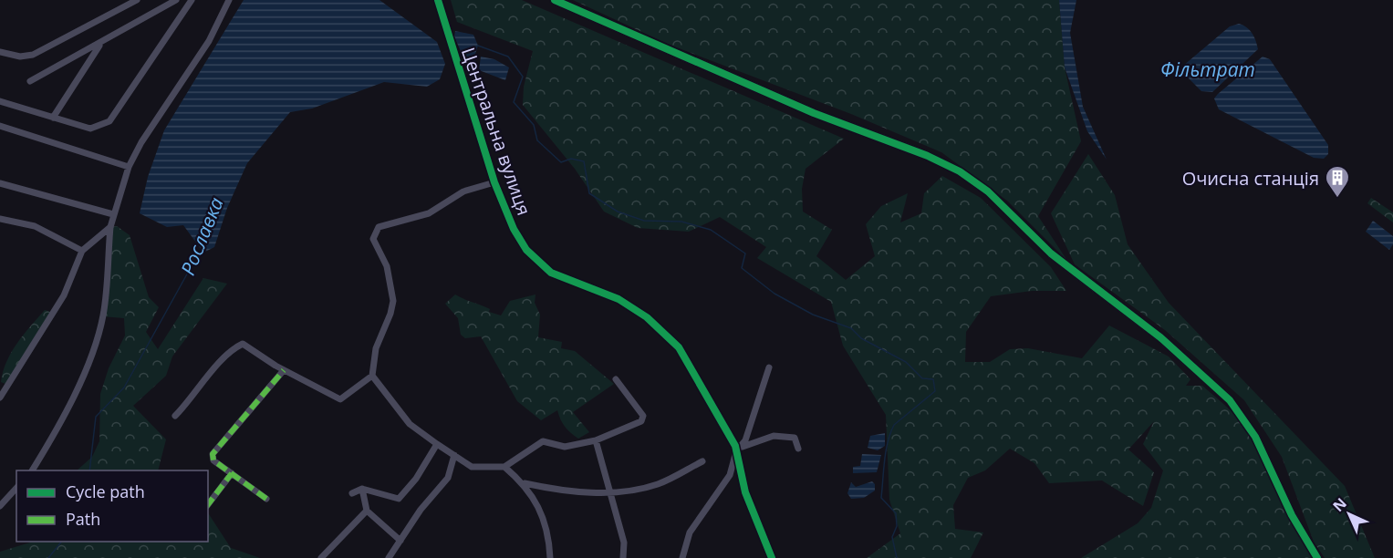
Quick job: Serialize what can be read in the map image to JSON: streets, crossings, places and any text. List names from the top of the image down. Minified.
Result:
{"streets":{"street":["Центральна вулиця"]},"water":["Фільтрат","Рославка"],"places":{"building":["Очисна станція"]},"legend":["Cycle path","Path"],"north":"top left"}
